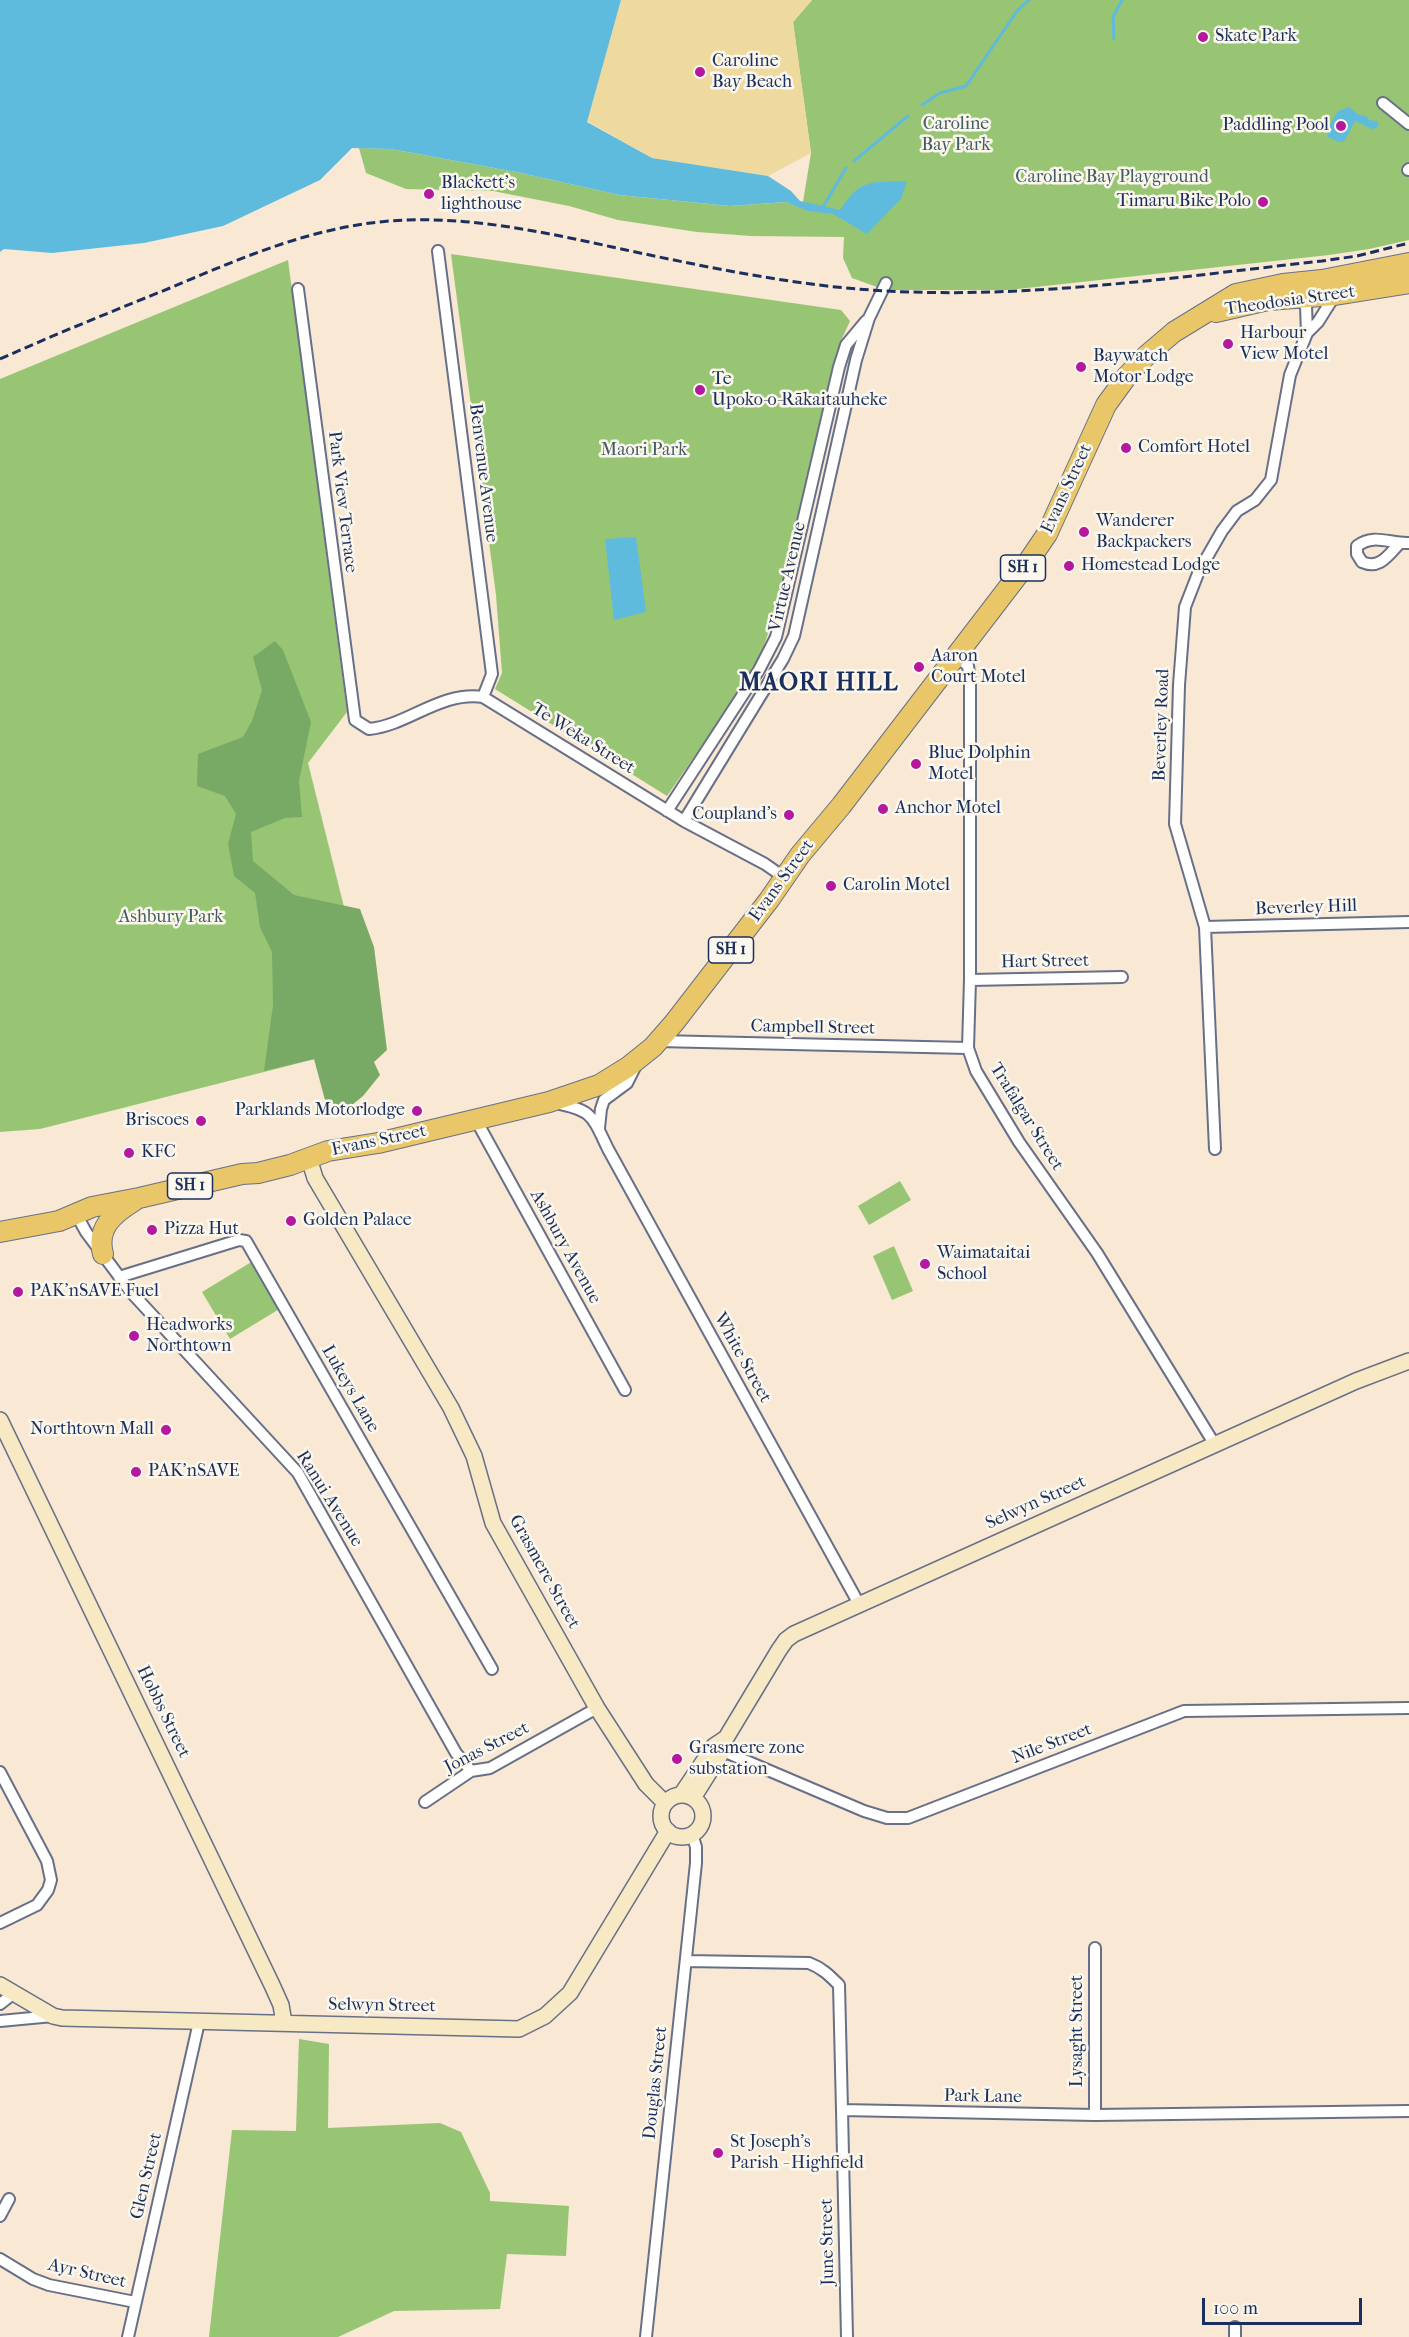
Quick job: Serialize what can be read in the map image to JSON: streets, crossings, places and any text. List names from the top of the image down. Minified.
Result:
{"streets":{"highway":["Theodosia Street","Evans Street","SH 1"],"street":["Benvenue Avenue","Park View Terrace","Virtue Avenue","Beverley Road","Te Weka Street","Beverley Hill","Hart Street","Campbell Street","Trafalgar Street","Ashbury Avenue","White Street","Lukeys Lane","Ranui Avenue","Selwyn Street","Grasmere Street","Hobbs Street","Nile Street","Jonas Street","Lysaght Street","Douglas Street","Park Lane","Glen Street","June Street","Ayr Street"]},"crossings":[["Theodosia Street","Evans Street"],["Theodosia Street","Beverley Road"],["Benvenue Avenue","Park View Terrace"],["Benvenue Avenue","Te Weka Street"],["Evans Street","Te Weka Street"],["Evans Street","Campbell Street"],["Evans Street","Trafalgar Street"],["Evans Street","Ashbury Avenue"],["Evans Street","White Street"],["Evans Street","Ranui Avenue"],["Evans Street","Grasmere Street"],["Park View Terrace","Te Weka Street"],["Virtue Avenue","Te Weka Street"],["Beverley Road","Beverley Hill"],["Hart Street","Trafalgar Street"],["Campbell Street","Trafalgar Street"],["Trafalgar Street","Selwyn Street"],["White Street","Selwyn Street"],["Lukeys Lane","Ranui Avenue"],["Ranui Avenue","Jonas Street"],["Selwyn Street","Grasmere Street"],["Selwyn Street","Hobbs Street"],["Selwyn Street","Nile Street"],["Selwyn Street","Douglas Street"],["Selwyn Street","Glen Street"],["Grasmere Street","Jonas Street"],["Grasmere Street","Douglas Street"],["Lysaght Street","Park Lane"],["Park Lane","June Street"],["Glen Street","Ayr Street"]],"districts":["MAORI HILL"],"parks":["Caroline Bay Park","Caroline Bay Playground","Maori Park","Ashbury Park"],"places":["Skate Park","Caroline Bay Beach","Paddling Pool","Blackett's lighthouse","Timaru Bike Polo","Harbour View Motel","Baywatch Motor Lodge","Te Upoko-o-Rākaitauheke","Comfort Hotel","Wanderer Backpackers","Homestead Lodge","Aaron Court Motel","Blue Dolphin Motel","Anchor Motel","Coupland's","Carolin Motel","Parklands Motorlodge","Briscoes","KFC","Golden Palace","Pizza Hut","Waimataitai School","PAK'nSAVE Fuel","Headworks Northtown","Northtown Mall","PAK'nSAVE","Grasmere zone substation","St Joseph's Parish - Highfield"],"scale_bar":"100 m"}
